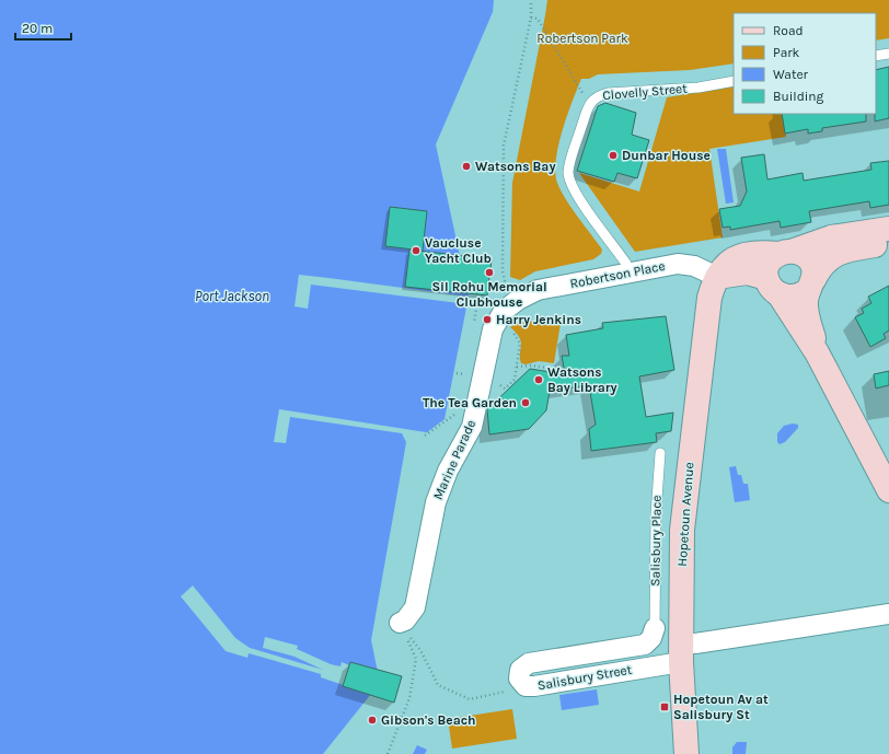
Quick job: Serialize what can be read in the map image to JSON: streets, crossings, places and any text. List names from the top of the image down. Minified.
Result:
{"streets":{"street":["Robertson Place","Marine Parade","Hopetoun Avenue","Salisbury Street"],"lane":["Clovelly Street","Salisbury Place"]},"crossings":[["Clovelly Street","Robertson Place"],["Robertson Place","Marine Parade"],["Robertson Place","Hopetoun Avenue"],["Hopetoun Avenue","Salisbury Street"],["Salisbury Place","Salisbury Street"]],"water":["Port Jackson"],"parks":["Robertson Park"],"places":{"other":["Dunbar House","Watsons Bay","Vaucluse Yacht Club","Sil Rohu Memorial Clubhouse","Harry Jenkins","Watsons Bay Library","The Tea Garden","Gibson's Beach"],"transit":["Hopetoun Av at Salisbury St"]},"legend":["Road","Park","Water","Building"],"scale_bar":"20 m"}
